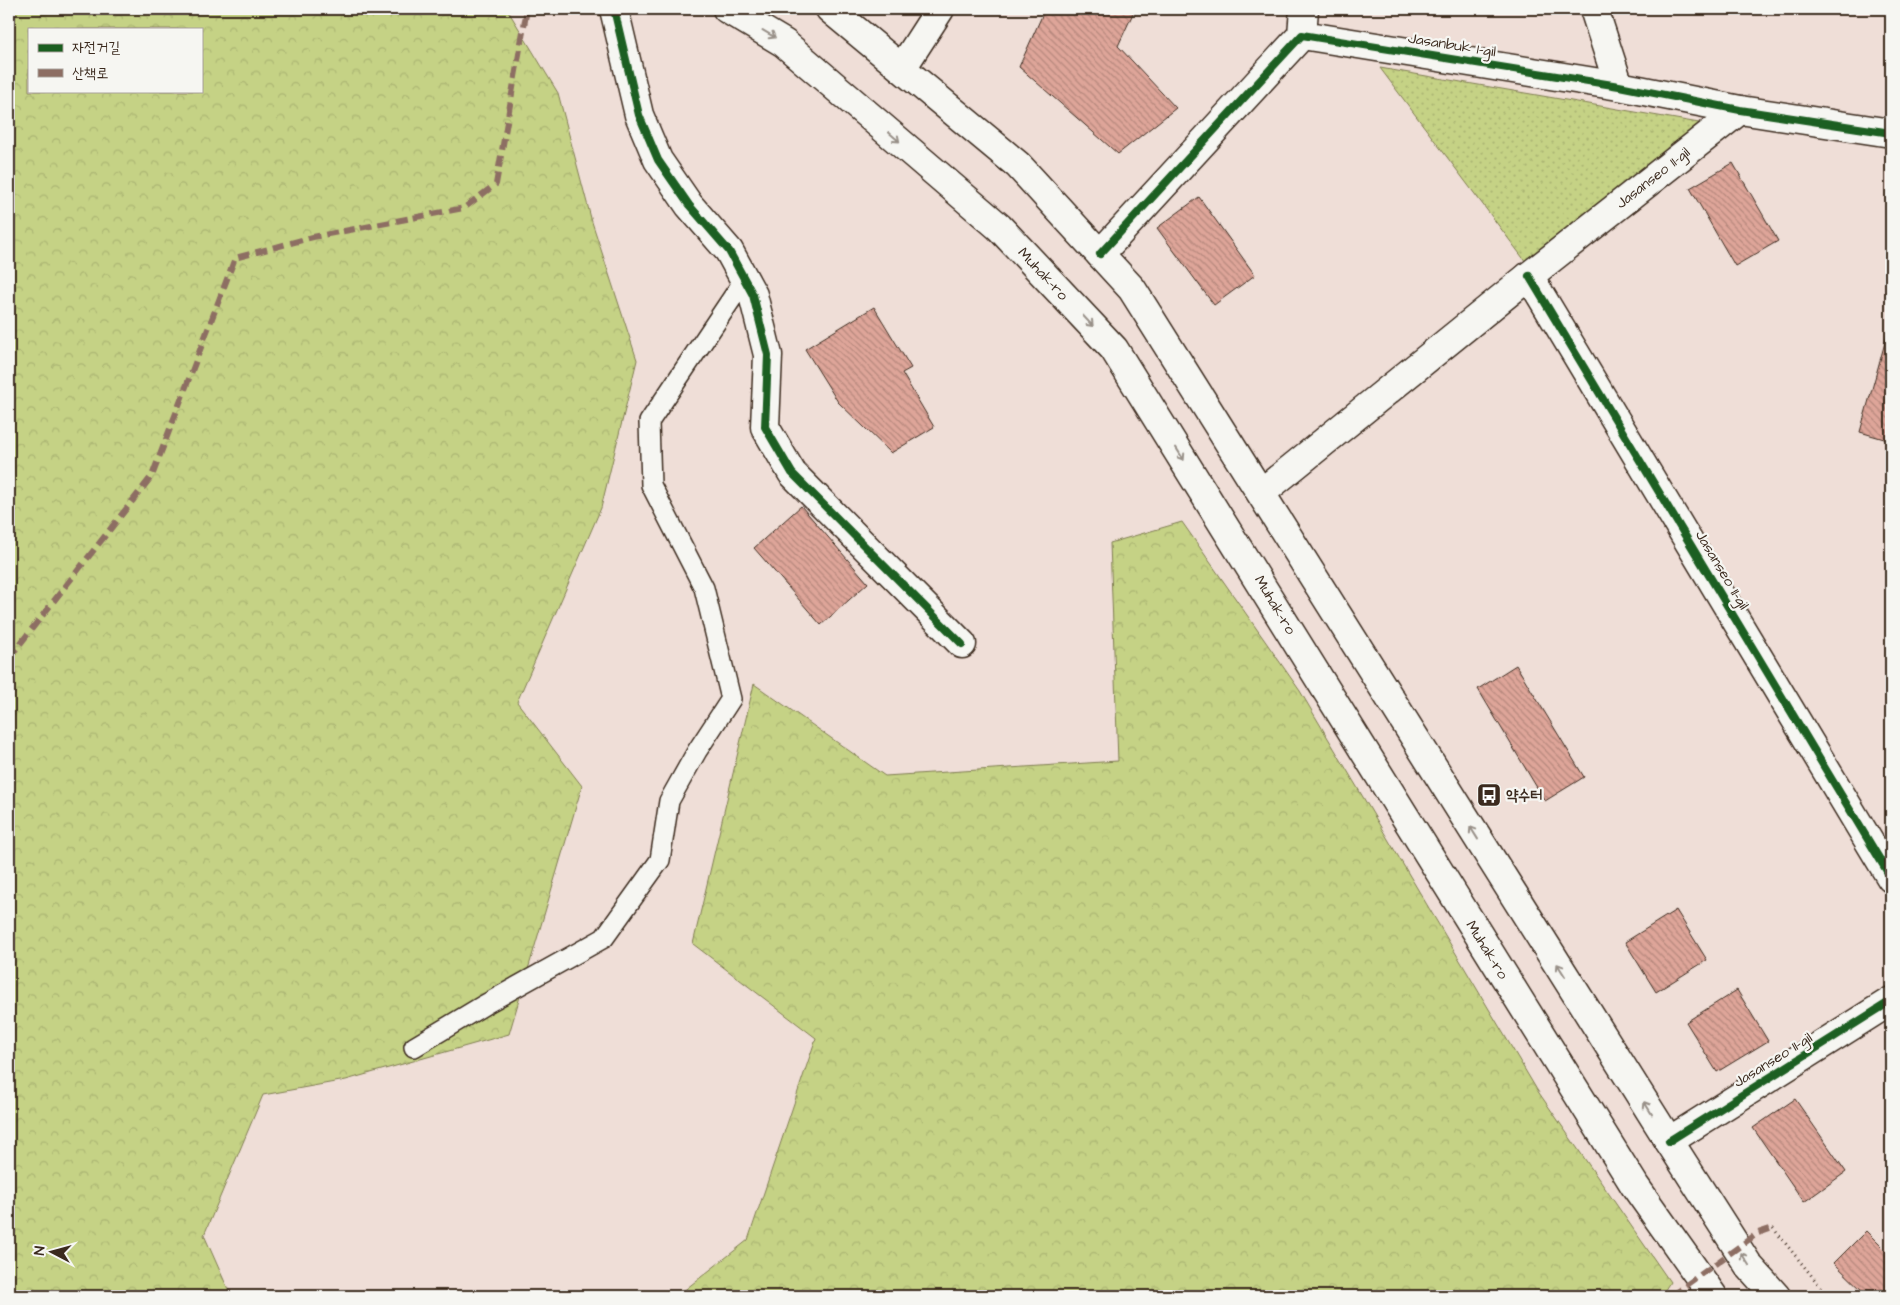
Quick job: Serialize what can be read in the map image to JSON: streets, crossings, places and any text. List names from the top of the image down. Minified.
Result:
{"streets":{"street":["Jasanbuk 1-gil","Jasanseo 11-gil","Muhak-ro"]},"crossings":[["Jasanbuk 1-gil","Jasanseo 11-gil"]],"places":{"bus stop":["약수터"]},"legend":["자전거길","산책로"],"north":"left"}
